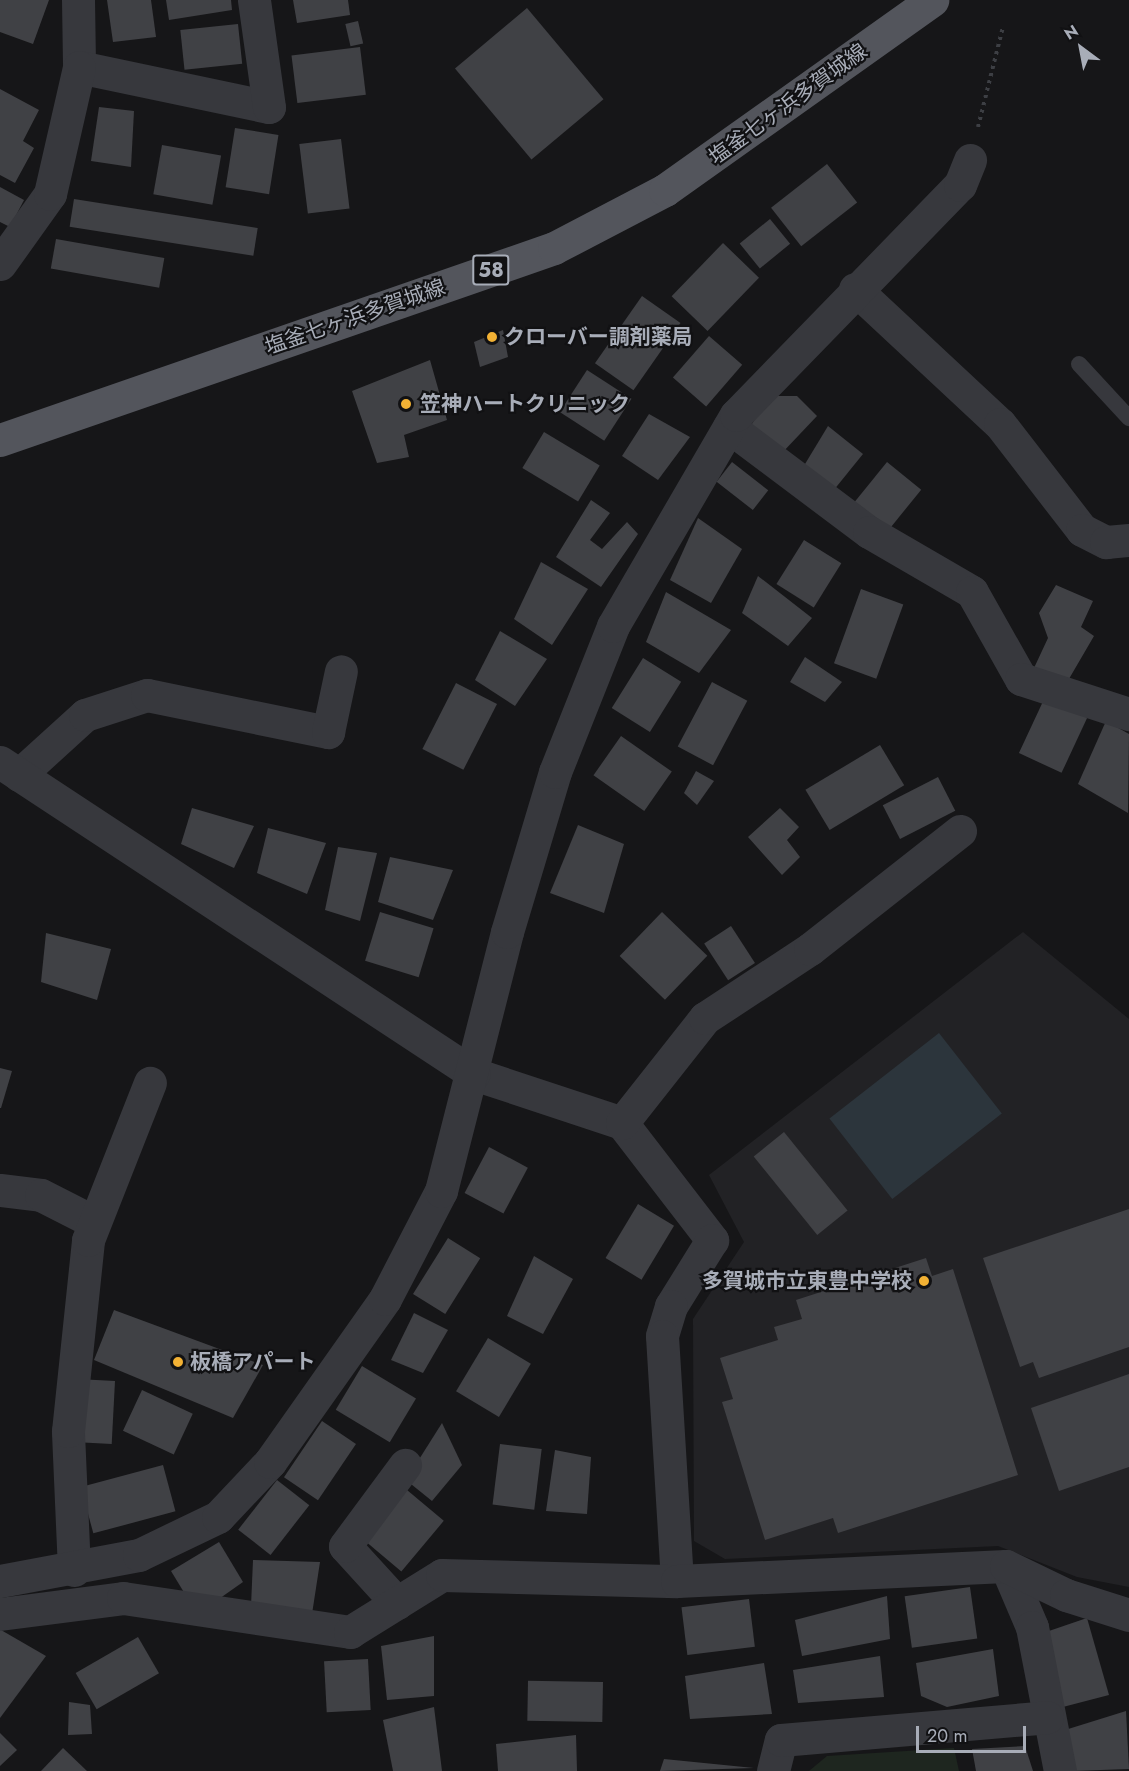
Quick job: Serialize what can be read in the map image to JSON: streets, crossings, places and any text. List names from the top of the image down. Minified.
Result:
{"streets":{"main road":["塩釜七ヶ浜多賀城線","58"]},"places":["クローバー調剤薬局","笠神ハートクリニック","多賀城市立東豊中学校","板橋アパート"],"scale_bar":"20 m","north":"top left"}
